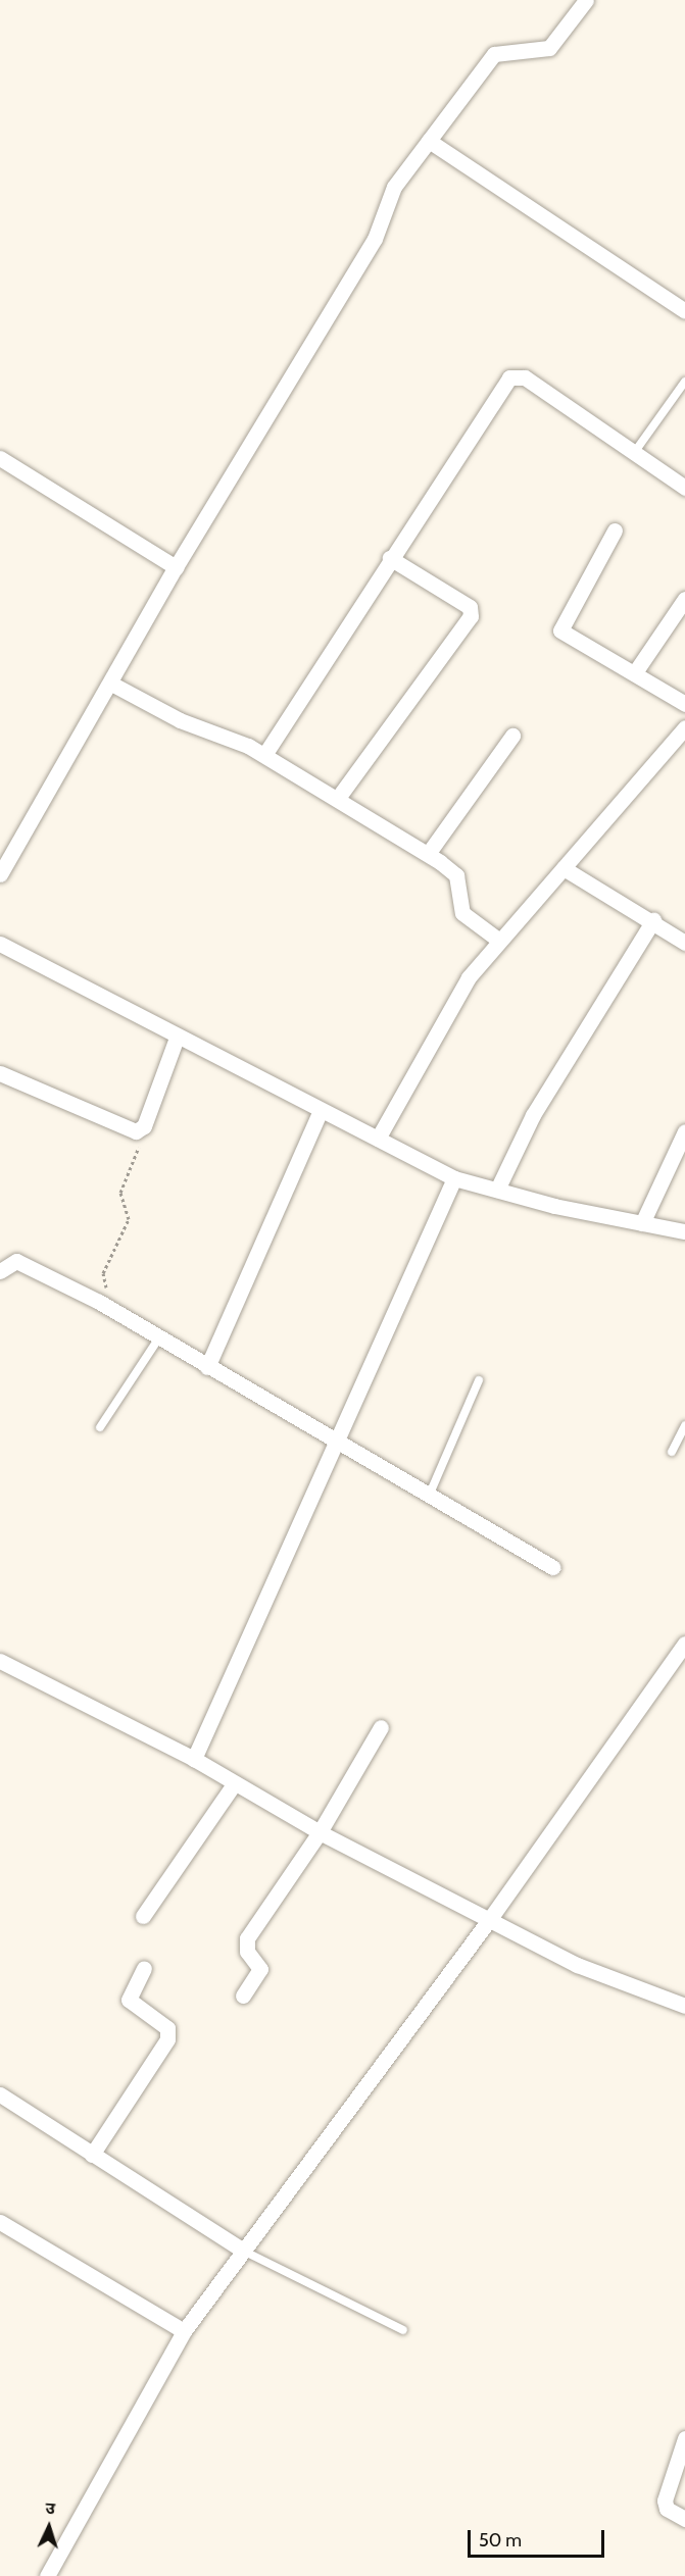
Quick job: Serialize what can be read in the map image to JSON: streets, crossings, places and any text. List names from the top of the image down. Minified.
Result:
{"scale_bar":"50 m","north":"top"}
